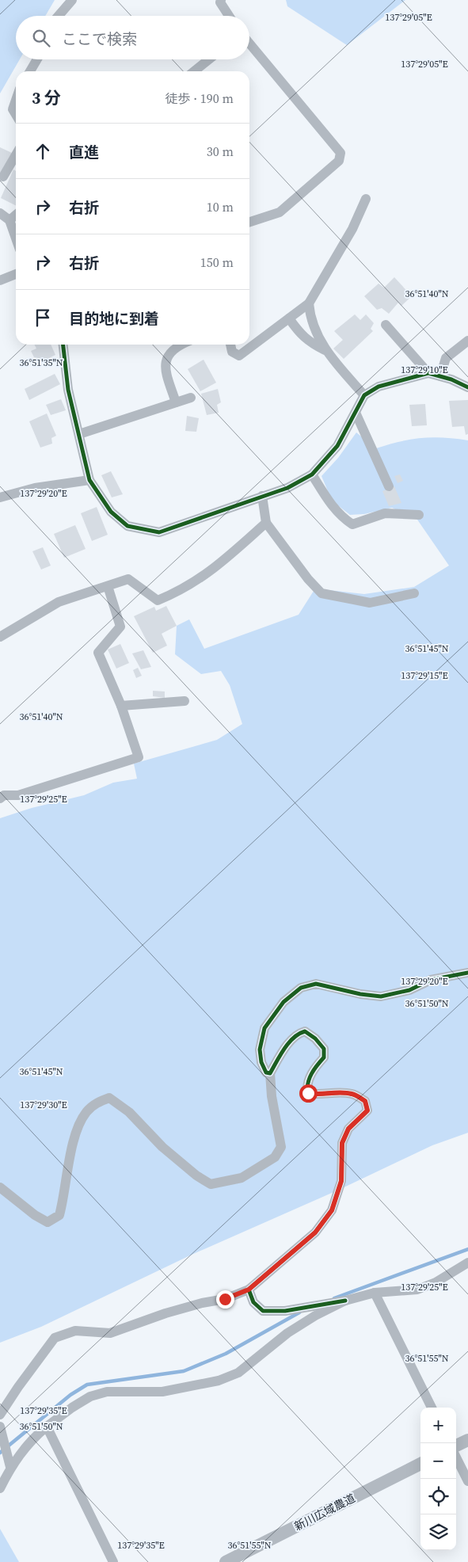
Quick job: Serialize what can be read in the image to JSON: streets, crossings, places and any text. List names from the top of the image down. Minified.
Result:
{"streets":{"street":["新川広域農道"]},"page":{"search":"ここで検索","heading":["3 分","徒歩 · 190 m"],"list":[["直進","30 m"],["右折","10 m"],["右折","150 m"],"目的地に到着"],"map_buttons":["+","−"]},"coordinates":["137°29'05\"E","36°51'40\"N","36°51'35\"N","137°29'10\"E","137°29'20\"E","36°51'45\"N","137°29'15\"E","137°29'25\"E","36°51'50\"N","137°29'30\"E","36°51'55\"N","137°29'35\"E"]}
